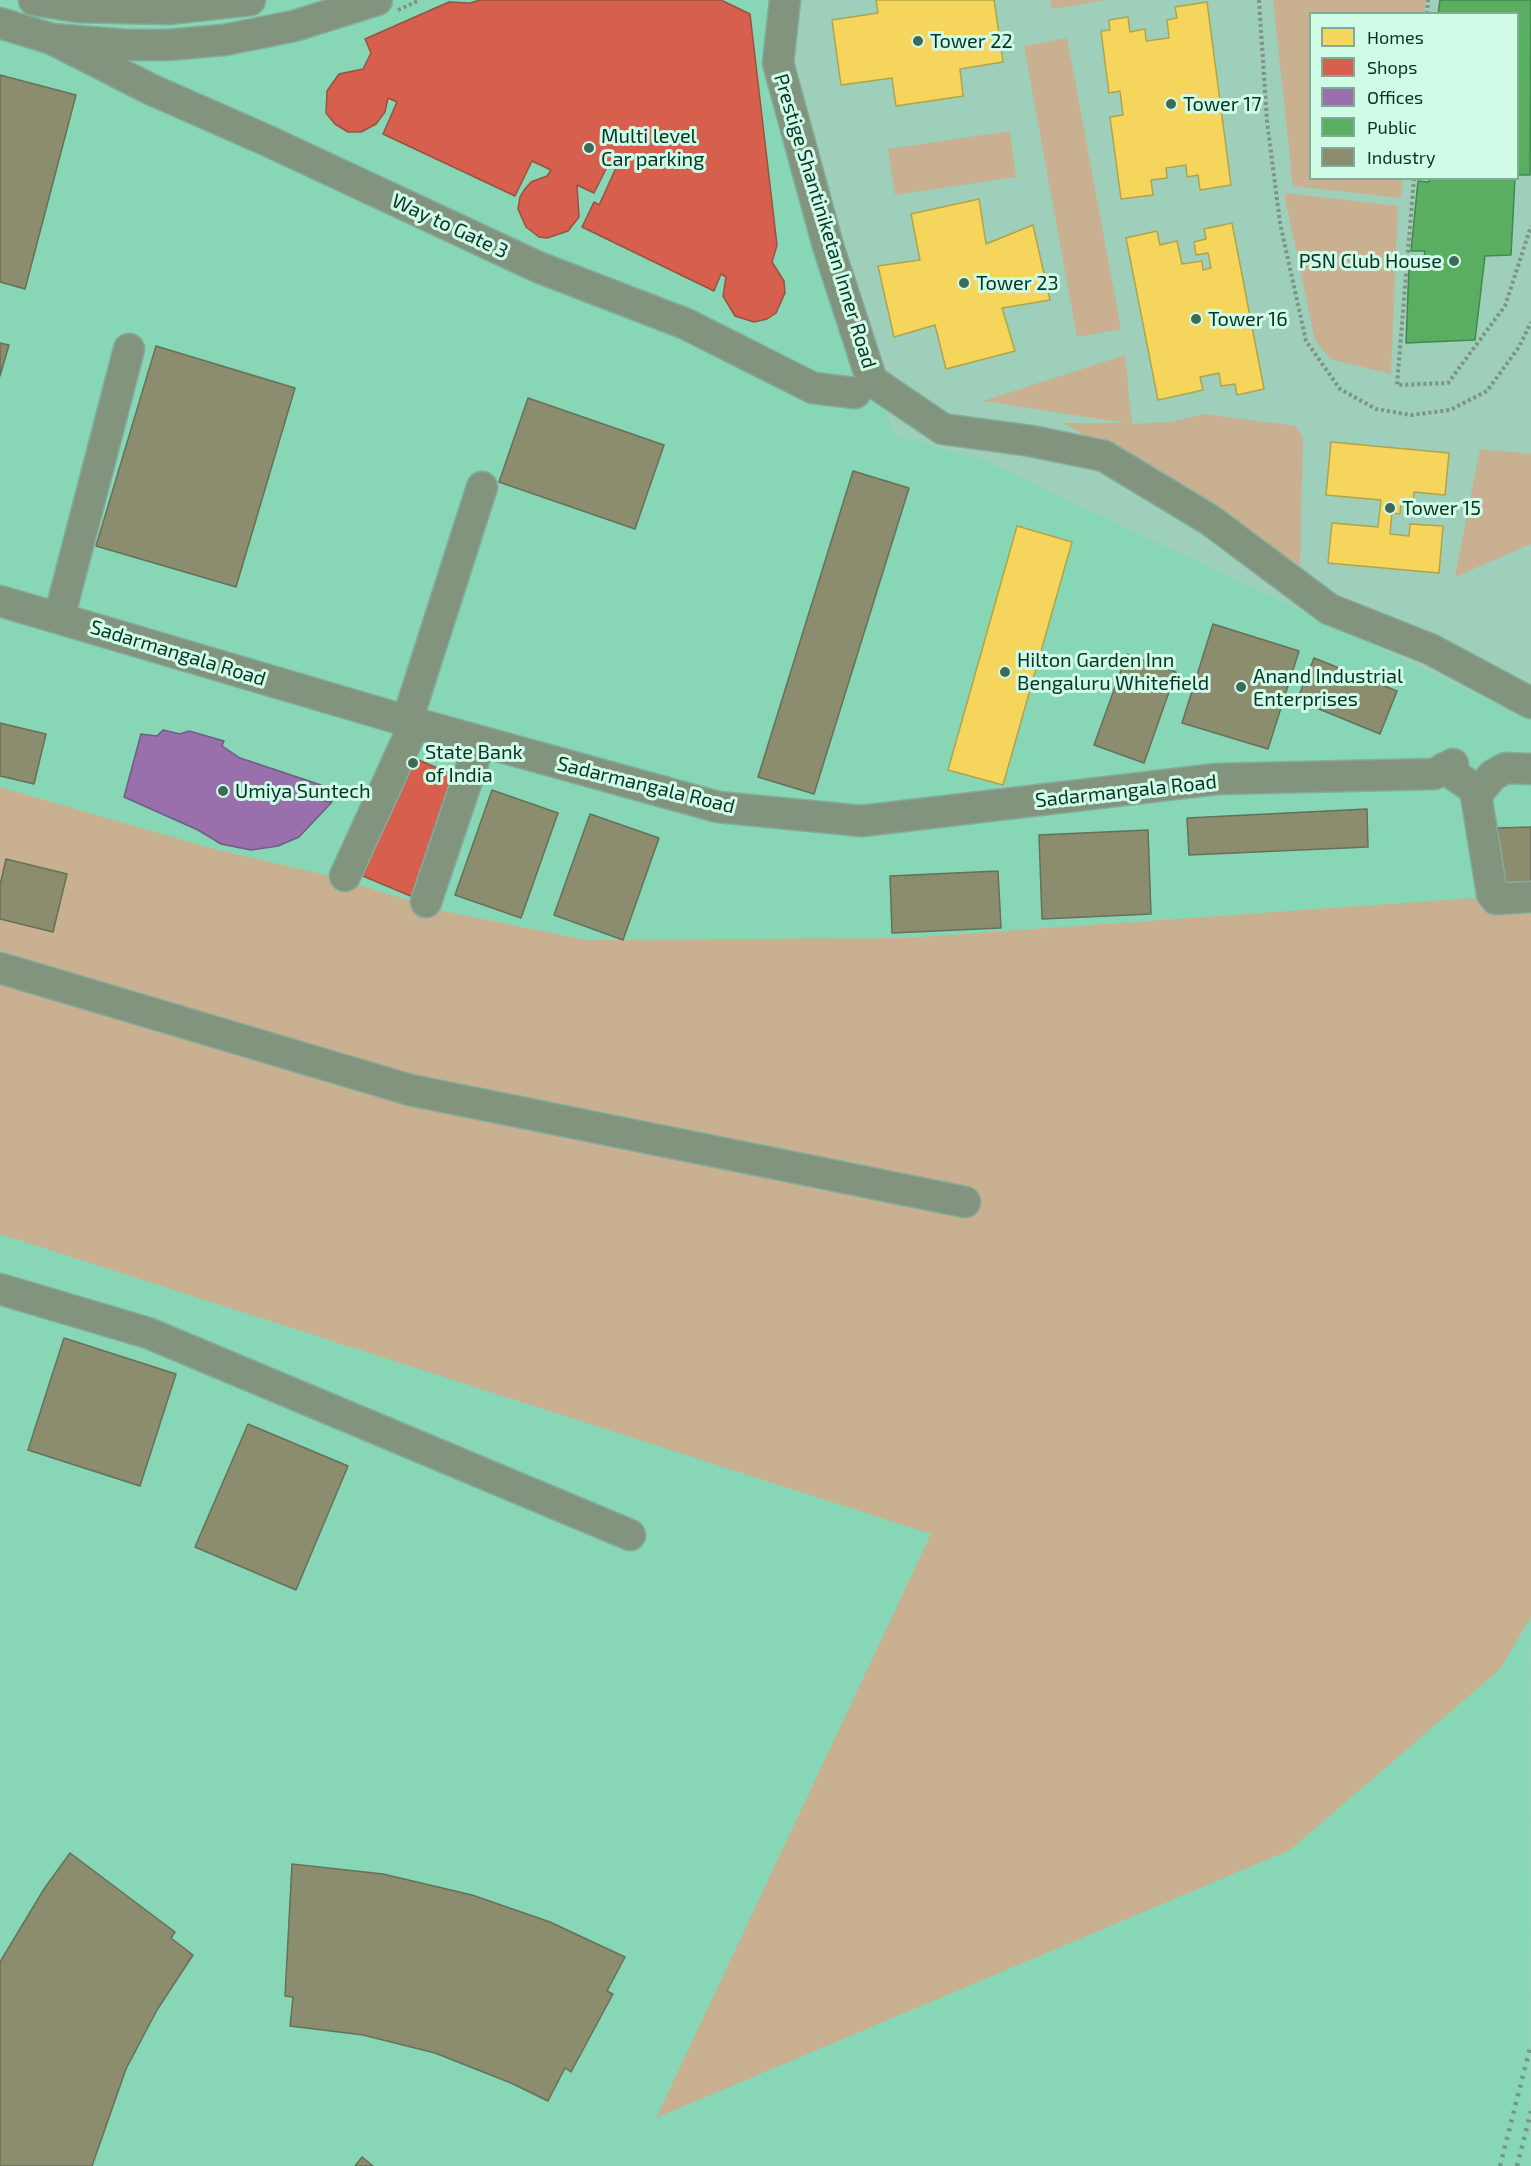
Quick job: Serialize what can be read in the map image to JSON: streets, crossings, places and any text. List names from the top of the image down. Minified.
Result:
{"streets":{"street":["Prestige Shantiniketan Inner Road","Way to Gate 3","Sadarmangala Road"]},"places":["Tower 22","Tower 17","Multi level Car parking","PSN Club House","Tower 23","Tower 16","Tower 15","Hilton Garden Inn Bengaluru Whitefield","Anand Industrial Enterprises","State Bank of India","Umiya Suntech"],"legend":["Homes","Shops","Offices","Public","Industry"]}
